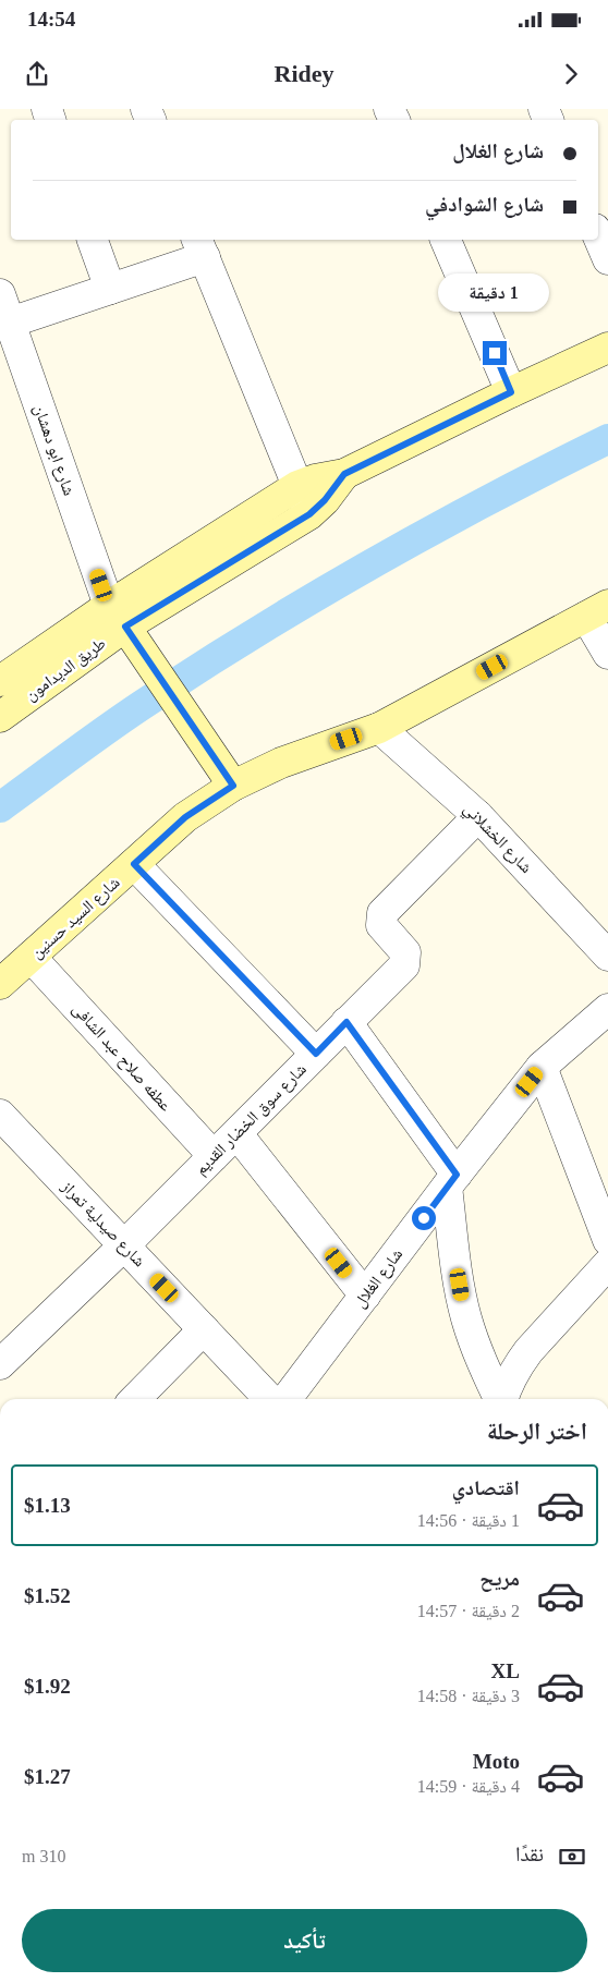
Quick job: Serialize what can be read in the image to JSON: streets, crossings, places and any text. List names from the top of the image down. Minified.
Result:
{"streets":{"main road":["طريق الديدامون","شارع السيد حسنين"],"street":["شارع ابو دهشان","شارع الخشلاني","عطفه صلاح عبد الشافى","شارع سوق الخضار القديم","شارع صيدلية تمراز","شارع الغلال"]},"crossings":[["شارع ابو دهشان","طريق الديدامون"],["شارع الخشلاني","شارع السيد حسنين"],["شارع الخشلاني","شارع سوق الخضار القديم"],["شارع السيد حسنين","عطفه صلاح عبد الشافى"],["عطفه صلاح عبد الشافى","شارع سوق الخضار القديم"],["شارع سوق الخضار القديم","شارع صيدلية تمراز"]],"page":{"status":"14:54","header":"Ridey","banner":["شارع الغلال","شارع الشوادفي"],"bubble":"1 دقيقة","heading":"اختر الرحلة","list":[{"name":"اقتصادي","note":"1 دقيقة · 14:56","value":"$1.13"},{"name":"مريح","note":"2 دقيقة · 14:57","value":"$1.52"},{"name":"XL","note":"3 دقيقة · 14:58","value":"$1.92"},{"name":"Moto","note":"4 دقيقة · 14:59","value":"$1.27"}],"pay":["نقدًا","310 m"],"buttons":"تأكيد"}}
